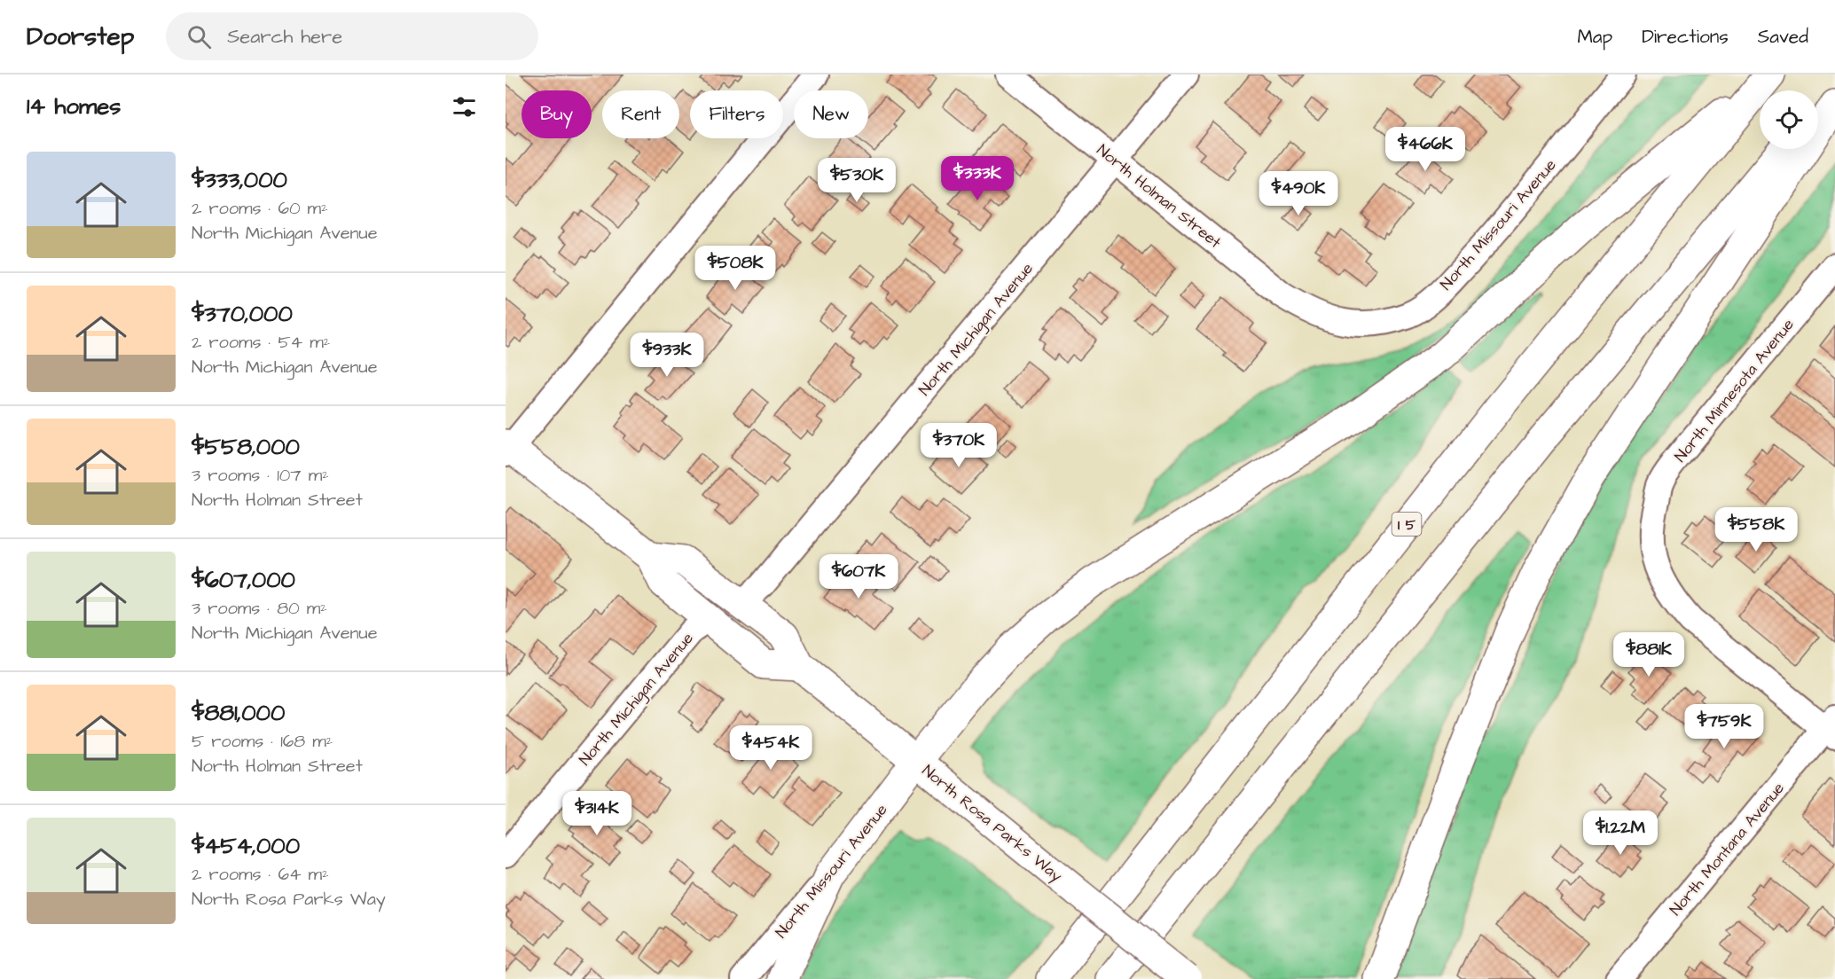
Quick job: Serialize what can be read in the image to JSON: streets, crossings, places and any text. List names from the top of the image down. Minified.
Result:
{"streets":{"main road":["North Missouri Avenue","I 5","North Rosa Parks Way"],"street":["North Holman Street","North Michigan Avenue","North Minnesota Avenue","North Montana Avenue"]},"crossings":[["North Holman Street","North Missouri Avenue"],["North Holman Street","North Michigan Avenue"],["North Missouri Avenue","I 5"],["North Missouri Avenue","North Rosa Parks Way"],["North Michigan Avenue","North Rosa Parks Way"],["North Minnesota Avenue","North Montana Avenue"]],"page":{"header":"Doorstep","search":"Search here","nav":["Map","Directions","Saved"],"heading":"14 homes","chip":["Buy","Rent","Filters","New"],"price":["$466K","$333K","$530K","$490K","$508K","$933K","$370K","$558K","$607K","$881K","$759K","$454K","$314K","$1.22M"],"list":[{"name":"$333,000","note":"2 rooms · 60 m² · North Michigan Avenue"},{"name":"$370,000","note":"2 rooms · 54 m² · North Michigan Avenue"},{"name":"$558,000","note":"3 rooms · 107 m² · North Holman Street"},{"name":"$607,000","note":"3 rooms · 80 m² · North Michigan Avenue"},{"name":"$881,000","note":"5 rooms · 168 m² · North Holman Street"},{"name":"$454,000","note":"2 rooms · 64 m² · North Rosa Parks Way"}]}}
